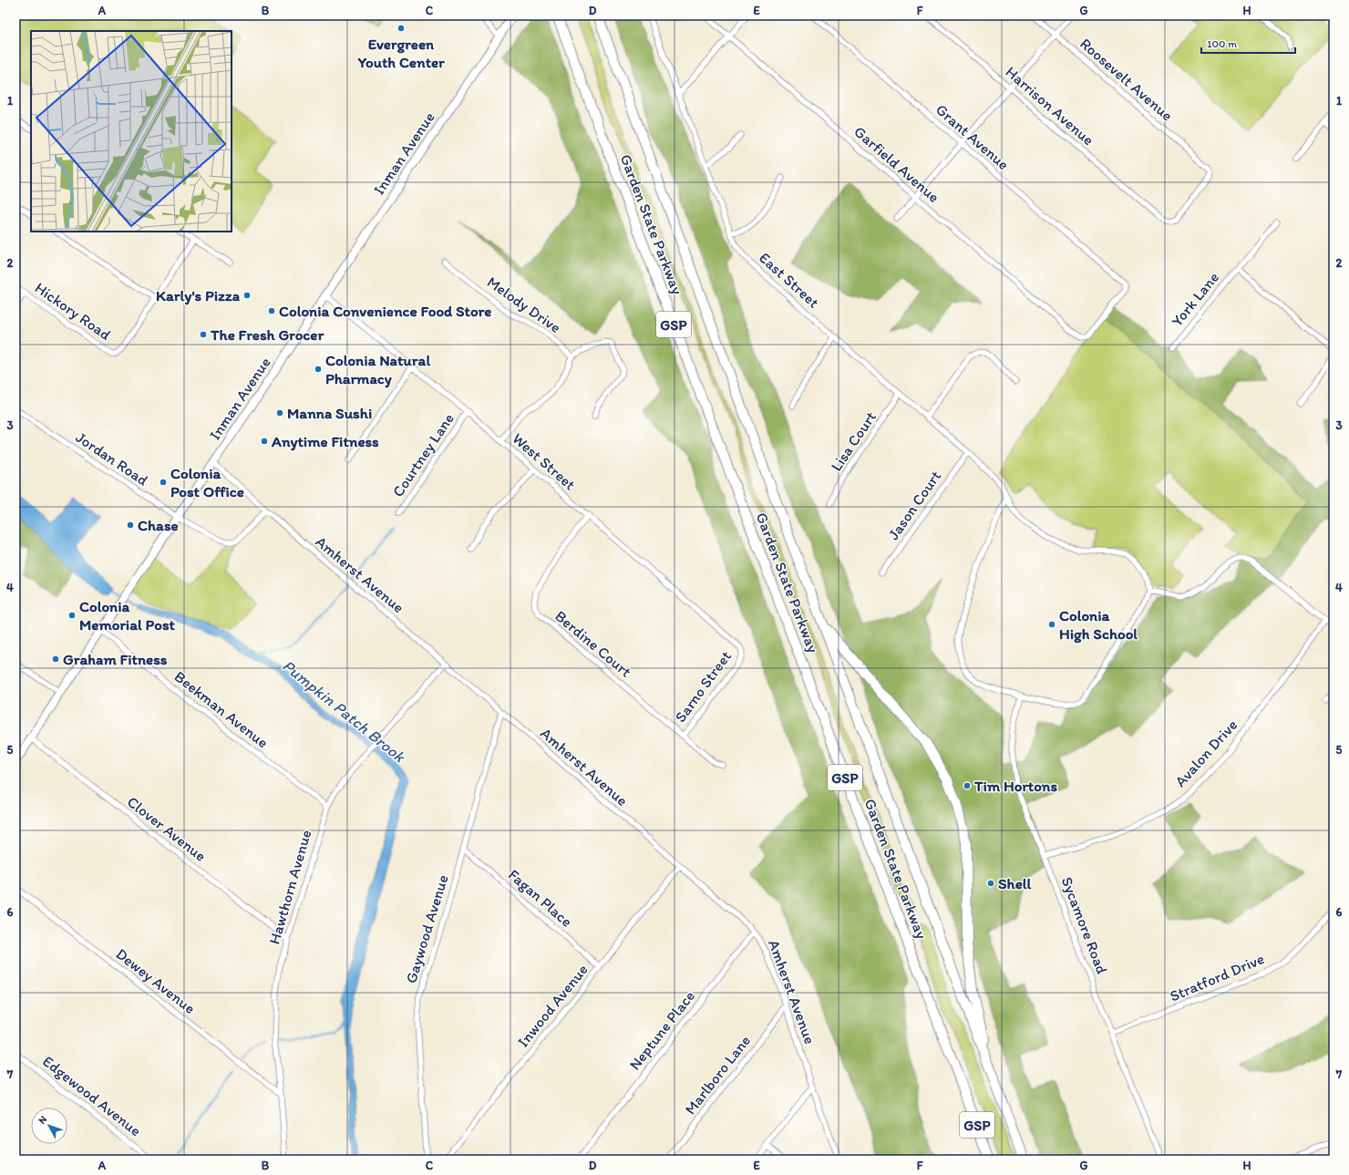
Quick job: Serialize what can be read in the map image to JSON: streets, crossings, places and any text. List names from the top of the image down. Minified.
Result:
{"streets":{"highway":["Garden State Parkway","GSP"],"main road":["Inman Avenue"],"street":["Roosevelt Avenue","Harrison Avenue","Grant Avenue","Garfield Avenue","East Street","York Lane","Melody Drive","Hickory Road","Lisa Court","Courtney Lane","Jordan Road","West Street","Jason Court","Amherst Avenue","Berdine Court","Sarno Street","Beekman Avenue","Avalon Drive","Clover Avenue","Hawthorn Avenue","Fagan Place","Sycamore Road","Gaywood Avenue","Stratford Drive","Dewey Avenue","Inwood Avenue","Neptune Place","Marlboro Lane","Edgewood Avenue"]},"crossings":[["Roosevelt Avenue","Harrison Avenue"],["Grant Avenue","Garfield Avenue"],["Inman Avenue","Jordan Road"],["Inman Avenue","West Street"],["Inman Avenue","Amherst Avenue"],["Inman Avenue","Beekman Avenue"],["Inman Avenue","Clover Avenue"],["East Street","Lisa Court"],["East Street","Jason Court"],["Courtney Lane","West Street"],["Jordan Road","Amherst Avenue"],["West Street","Berdine Court"],["West Street","Sarno Street"],["Amherst Avenue","Hawthorn Avenue"],["Amherst Avenue","Gaywood Avenue"],["Amherst Avenue","Inwood Avenue"],["Amherst Avenue","Neptune Place"],["Amherst Avenue","Marlboro Lane"],["Berdine Court","Sarno Street"],["Beekman Avenue","Hawthorn Avenue"],["Avalon Drive","Sycamore Road"],["Clover Avenue","Hawthorn Avenue"],["Hawthorn Avenue","Dewey Avenue"],["Fagan Place","Gaywood Avenue"],["Fagan Place","Inwood Avenue"],["Sycamore Road","Stratford Drive"]],"water":["Pumpkin Patch Brook"],"places":["Evergreen Youth Center","Karly's Pizza","Colonia Convenience Food Store","The Fresh Grocer","Colonia Natural Pharmacy","Manna Sushi","Anytime Fitness","Colonia Post Office","Chase","Colonia Memorial Post","Colonia High School","Graham Fitness","Tim Hortons","Shell"],"scale_bar":"100 m","north":"top left","grid":{"columns":["A","B","C","D","E","F","G","H"],"rows":["1","2","3","4","5","6","7"]}}
